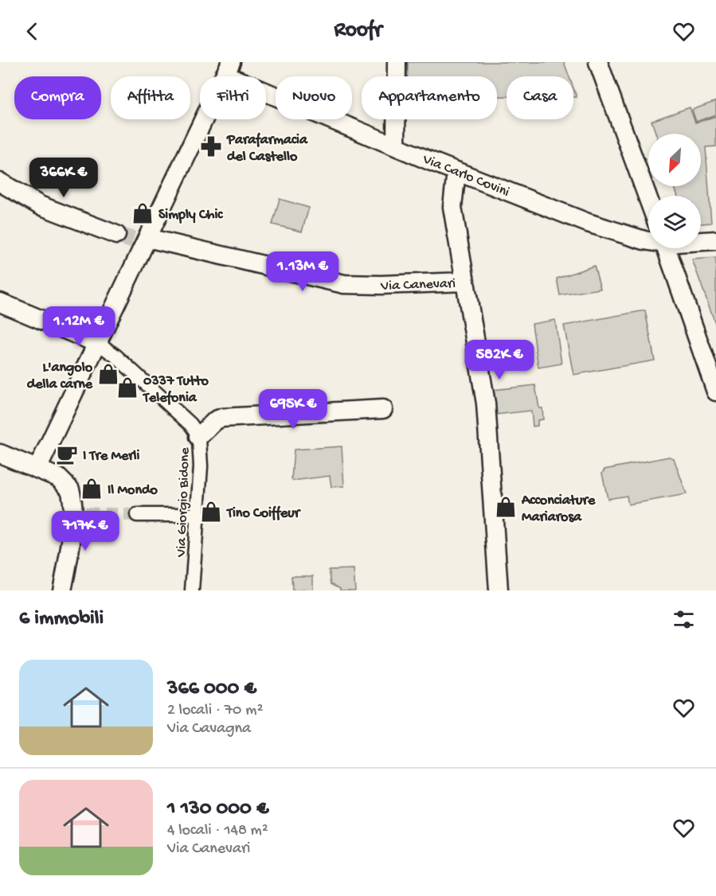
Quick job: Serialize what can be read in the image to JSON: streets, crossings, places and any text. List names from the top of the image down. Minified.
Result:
{"streets":{"street":["Via Carlo Covini","Via Canevari","Via Giorgio Bidone"]},"places":{"pharmacy":["Parafarmacia del Castello"],"shop":["Simply Chic","L'angolo della carne","0337 Tutto Telefonia","Il Mondo","Acconciature Mariarosa","Tino Coiffeur"],"cafe":["I Tre Merli"]},"north":"bottom left","page":{"header":"Roofr","chip":["Compra","Affitta","Filtri","Nuovo","Appartamento","Casa"],"price":["366K €","1.13M €","1.12M €","582K €","695K €","717K €"],"heading":"6 immobili","list":[{"name":"366 000 €","note":"2 locali · 70 m² · Via Cavagna"},{"name":"1 130 000 €","note":"4 locali · 148 m² · Via Canevari"}]}}
